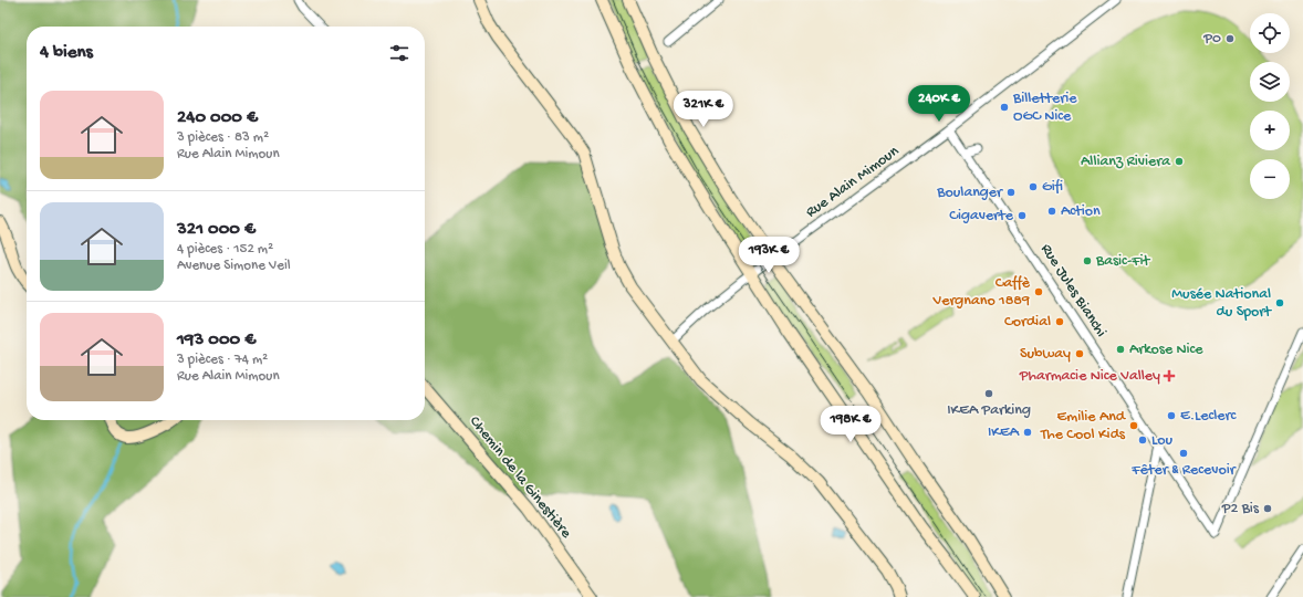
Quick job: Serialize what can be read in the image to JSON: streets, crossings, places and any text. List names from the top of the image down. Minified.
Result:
{"streets":{"main road":["Chemin de la Ginestière"],"street":["Rue Alain Mimoun","Rue Jules Bianchi"]},"crossings":[["Rue Alain Mimoun","Rue Jules Bianchi"]],"places":{"other":["P0","Billetterie OGC Nice","Allianz Riviera","Gifi","Boulanger","Action","Cigaverte","Basic-Fit","Caffè Vergnano 1889","Musée National du Sport","Cordial","Arkose Nice","Subway","IKEA Parking","E.Leclerc","Emilie And The Cool Kids","IKEA","Lou","Fêter & Recevoir","P2 Bis"],"health":["Pharmacie Nice Valley"]},"page":{"map_buttons":["+","−"],"heading":"4 biens","list":[{"name":"240 000 €","note":"3 pièces · 83 m² · Rue Alain Mimoun"},{"name":"321 000 €","note":"4 pièces · 152 m² · Avenue Simone Veil"},{"name":"193 000 €","note":"3 pièces · 74 m² · Rue Alain Mimoun"}],"price":["240K €","321K €","193K €","198K €"]}}
